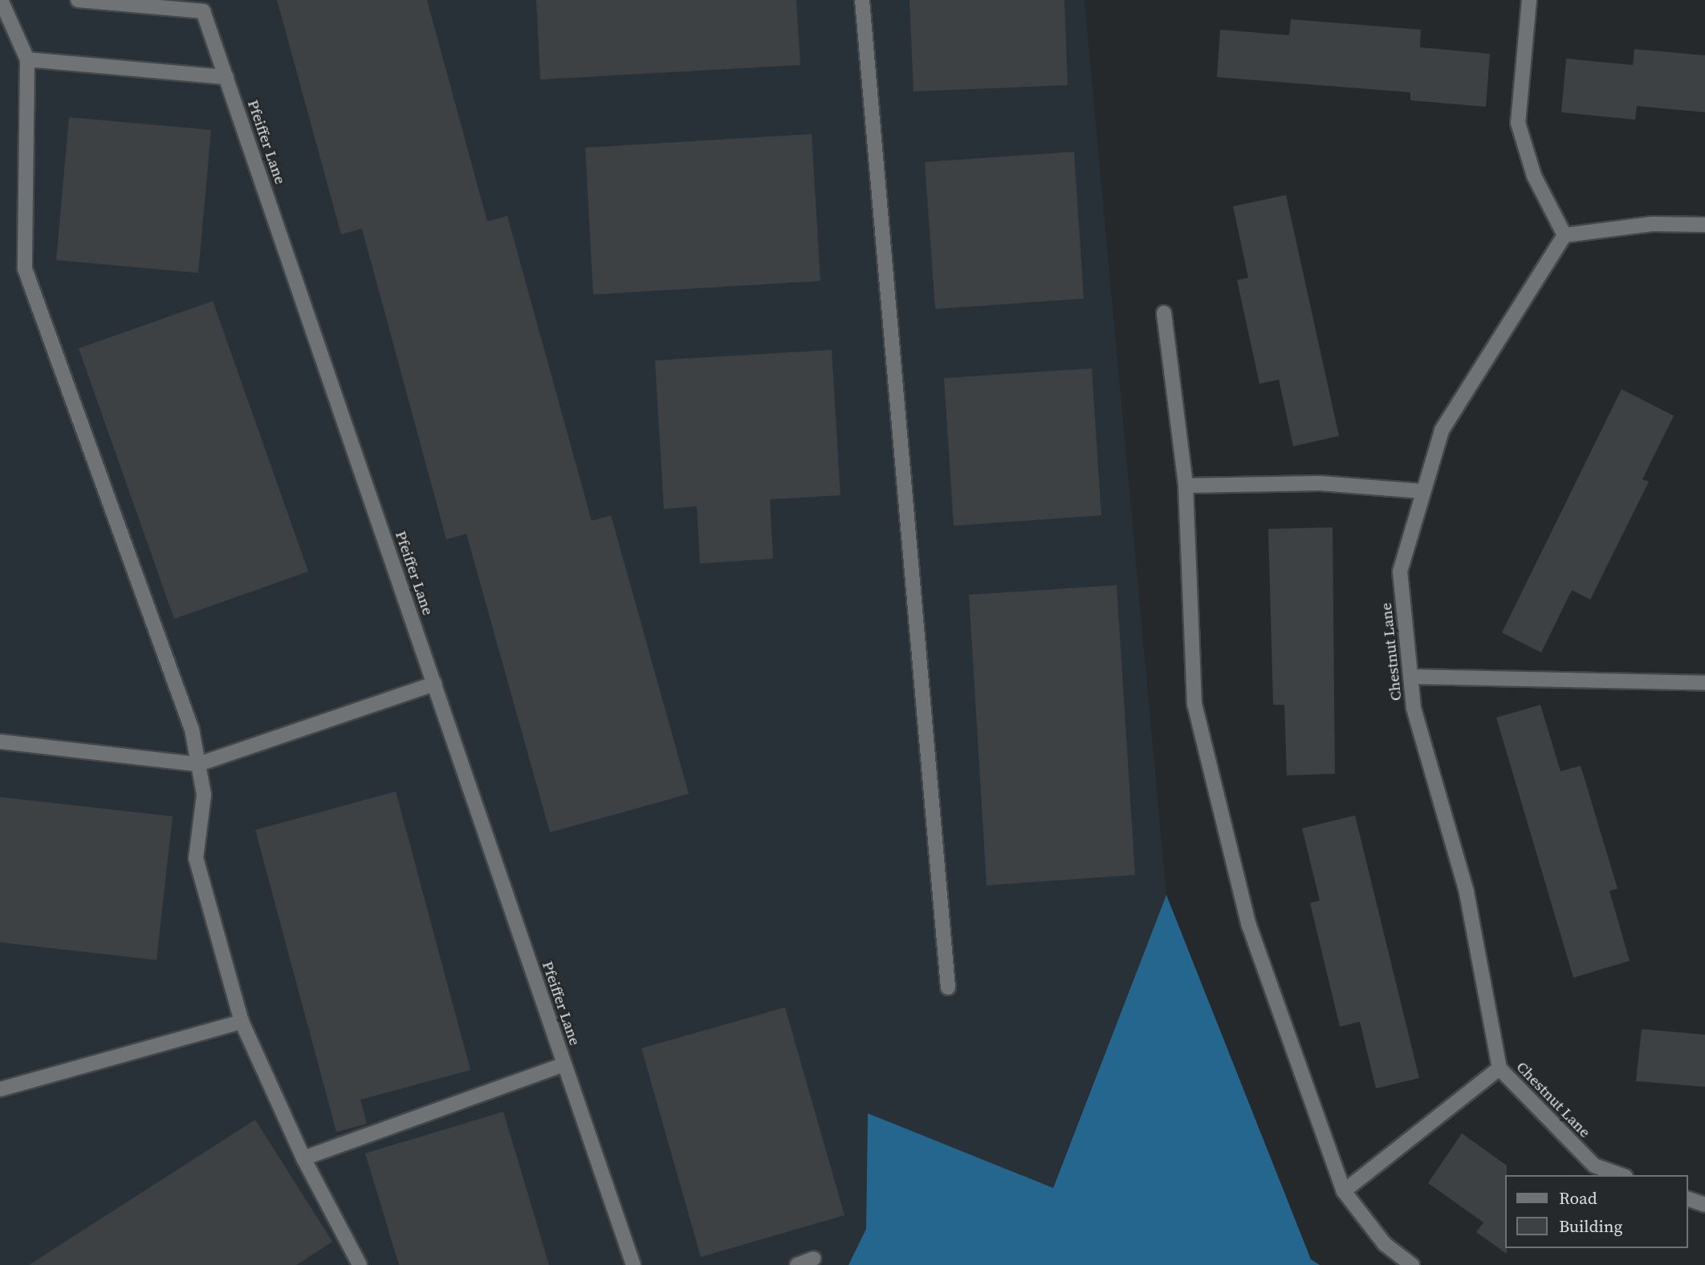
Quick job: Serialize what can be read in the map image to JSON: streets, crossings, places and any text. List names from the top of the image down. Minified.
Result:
{"streets":{"street":["Pfeiffer Lane","Chestnut Lane"]},"legend":["Road","Building"]}
